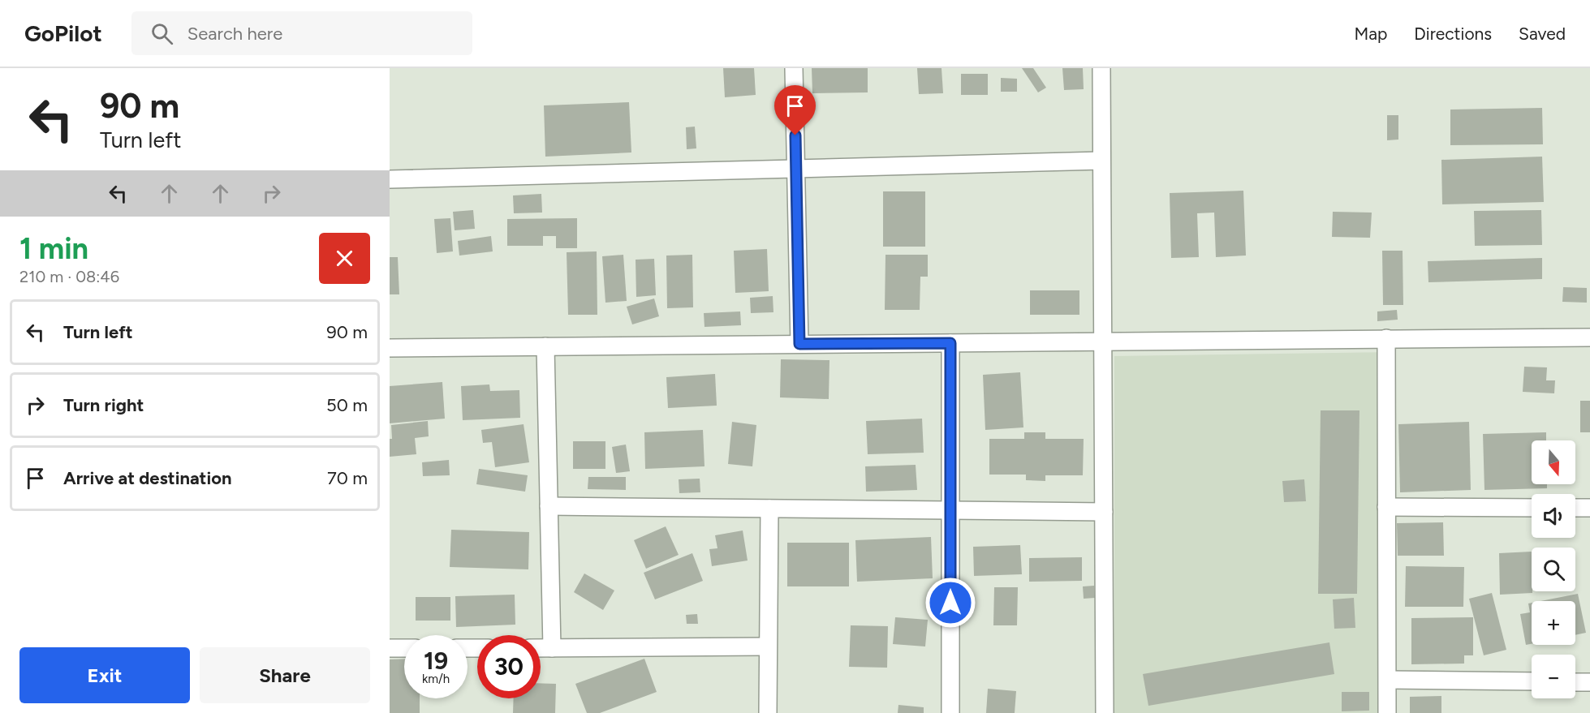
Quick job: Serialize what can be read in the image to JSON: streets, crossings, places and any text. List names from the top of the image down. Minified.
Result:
{"north":"bottom","page":{"header":"GoPilot","search":"Search here","nav":["Map","Directions","Saved"],"turn":["90 m","Turn left"],"heading":["1 min","210 m · 08:46"],"list":[{"name":"Turn left","value":"90 m"},{"name":"Turn right","value":"50 m"},{"name":"Arrive at destination","value":"70 m"}],"map_buttons":["+","−"],"speed":"19 km/h","limit":"30","buttons":["Exit","Share"]}}
